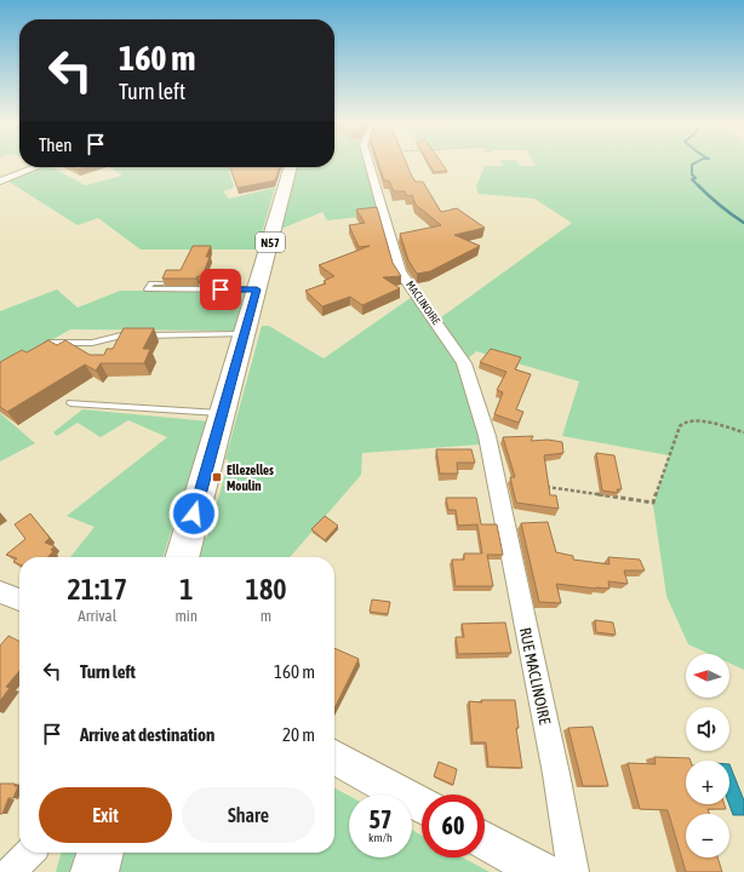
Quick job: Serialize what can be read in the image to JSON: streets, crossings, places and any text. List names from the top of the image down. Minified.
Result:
{"streets":{"main road":["N57"],"street":["MACLINOIRE","RUE MACLINOIRE"]},"crossings":[["MACLINOIRE","RUE MACLINOIRE"]],"places":{"transit":["Ellezelles Moulin"]},"north":"left","page":{"turn":["160 m","Turn left"],"then":"Then","eta":["21:17","Arrival","1","min","180","m"],"list":[{"name":"Turn left","value":"160 m"},{"name":"Arrive at destination","value":"20 m"}],"map_buttons":["+","−"],"buttons":["Exit","Share"],"speed":"57 km/h","limit":"60"}}
